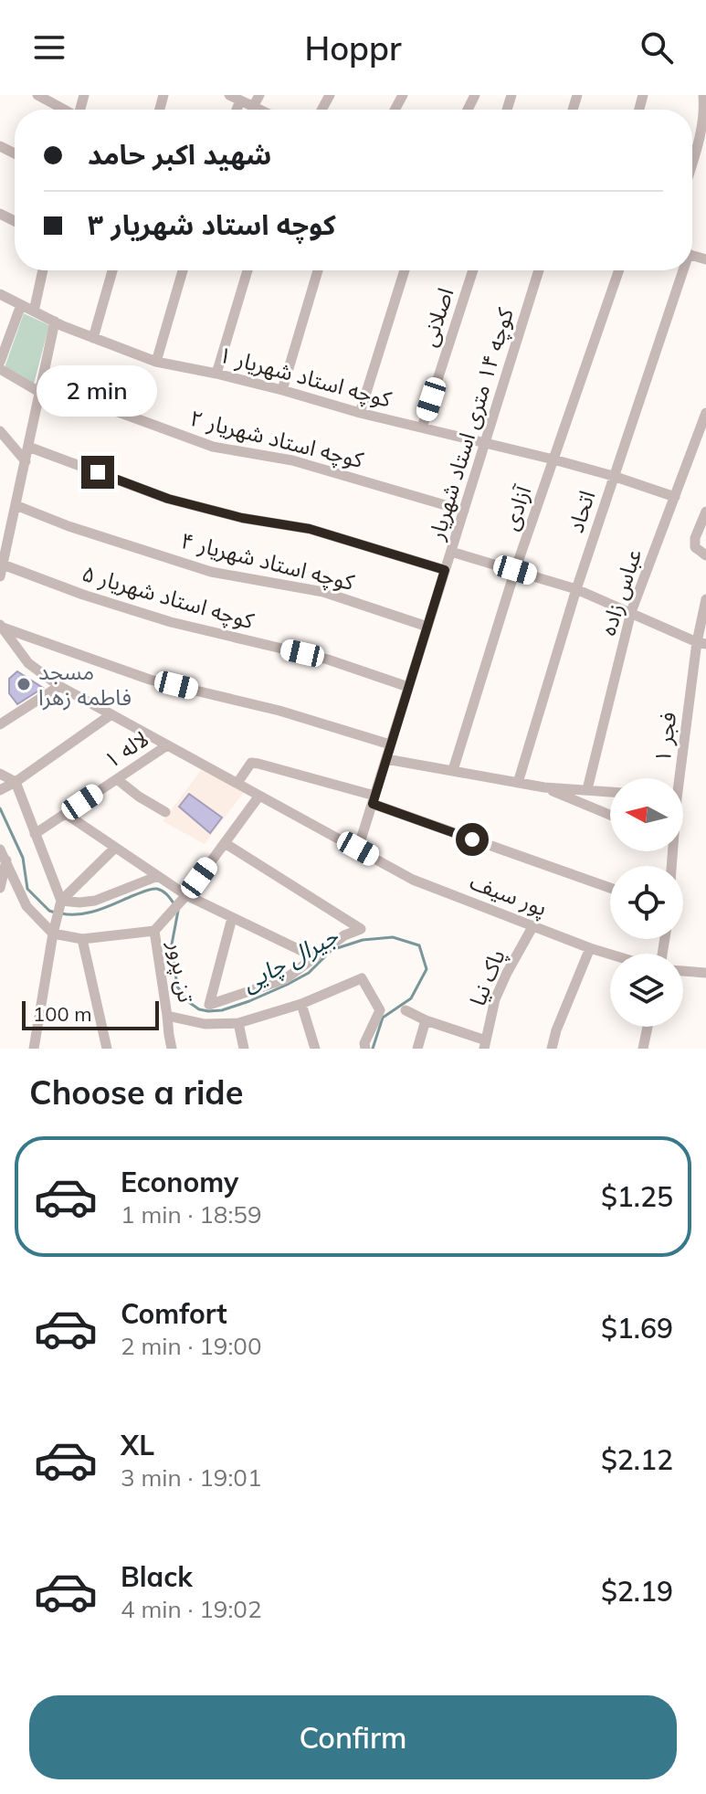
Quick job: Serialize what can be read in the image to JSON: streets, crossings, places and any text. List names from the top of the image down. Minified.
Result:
{"streets":{"street":["اصلانی","کوچه استاد شهریار ۱","کوچه ۱۴ متری استاد شهریار","کوچه استاد شهریار ۲","آزادی","اتحاد","کوچه استاد شهریار ۴","عباس زاده","کوچه استاد شهریار ۵","فجر ۱","لاله ۱","پور سیف","تن پرور","پاک نیا"]},"crossings":[["اصلانی","کوچه استاد شهریار ۱"],["کوچه استاد شهریار ۱","کوچه ۱۴ متری استاد شهریار"],["کوچه استاد شهریار ۱","آزادی"],["کوچه استاد شهریار ۱","اتحاد"],["کوچه استاد شهریار ۱","عباس زاده"],["کوچه ۱۴ متری استاد شهریار","کوچه استاد شهریار ۲"],["کوچه ۱۴ متری استاد شهریار","کوچه استاد شهریار ۴"],["کوچه ۱۴ متری استاد شهریار","کوچه استاد شهریار ۵"],["کوچه ۱۴ متری استاد شهریار","پور سیف"],["لاله ۱","پور سیف"],["پور سیف","پاک نیا"]],"water":["جیرال چایی"],"places":["مسجد فاطمه زهرا"],"scale_bar":"100 m","north":"left","page":{"header":"Hoppr","banner":["شهید اکبر حامد","کوچه استاد شهریار ۳"],"bubble":"2 min","scale":"100 m","heading":"Choose a ride","list":[{"name":"Economy","note":"1 min · 18:59","value":"$1.25"},{"name":"Comfort","note":"2 min · 19:00","value":"$1.69"},{"name":"XL","note":"3 min · 19:01","value":"$2.12"},{"name":"Black","note":"4 min · 19:02","value":"$2.19"}],"buttons":"Confirm"}}
